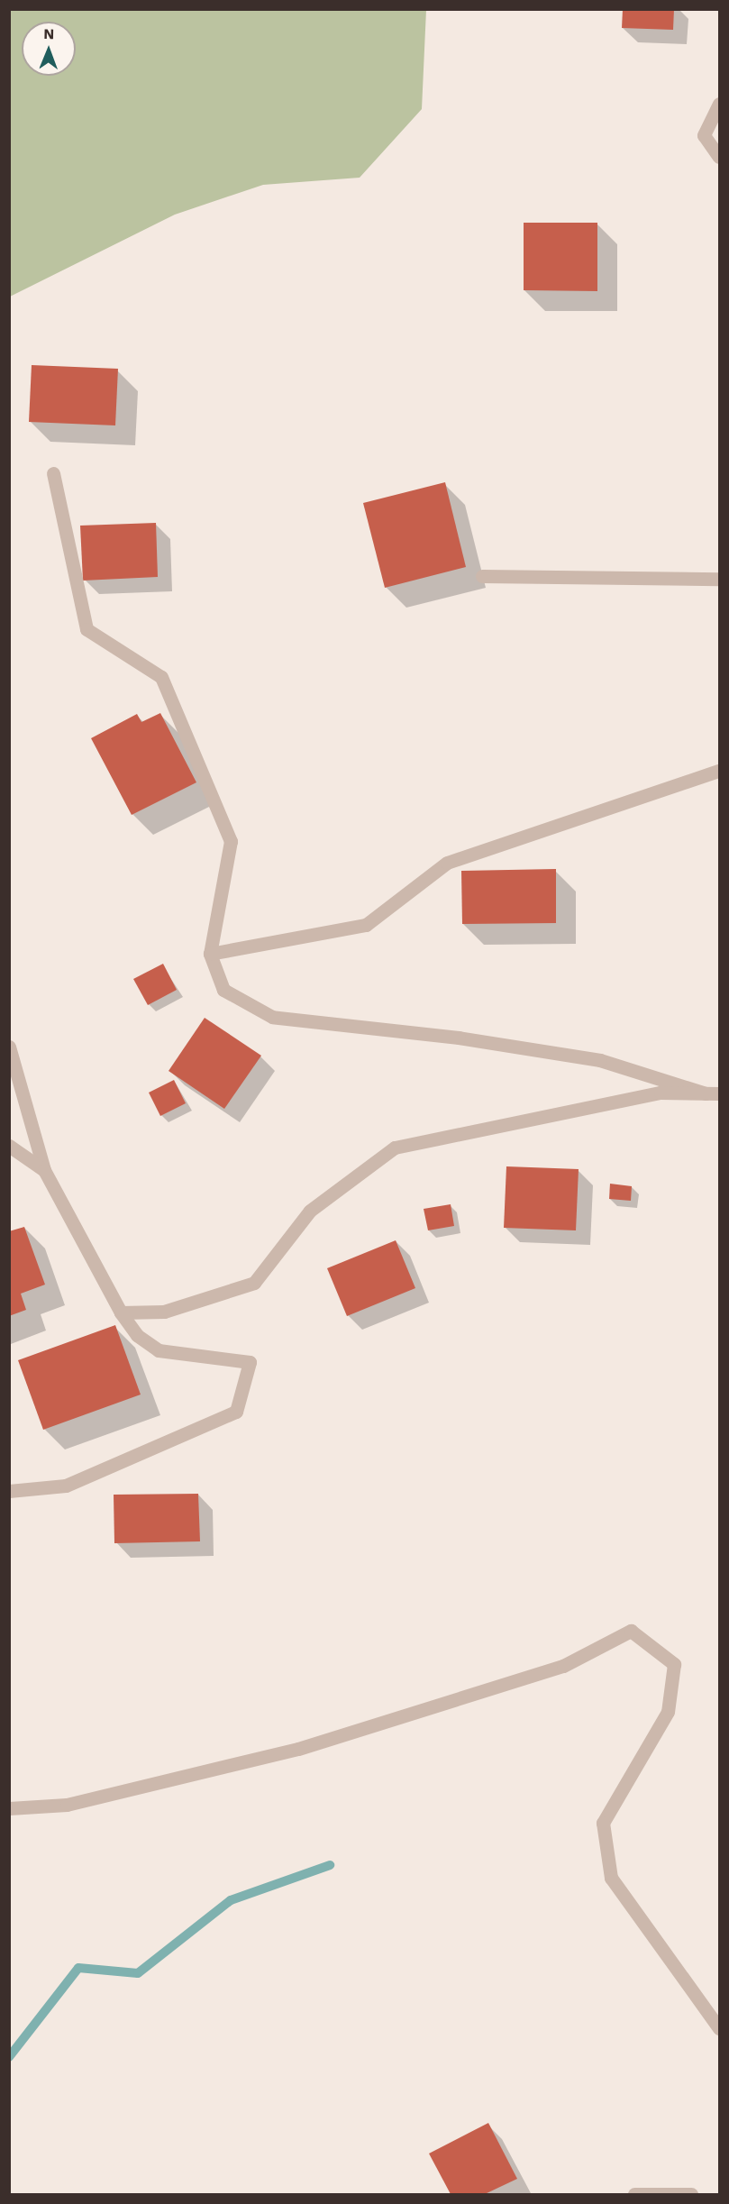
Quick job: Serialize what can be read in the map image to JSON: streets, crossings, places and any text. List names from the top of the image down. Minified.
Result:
{"north":"top"}
